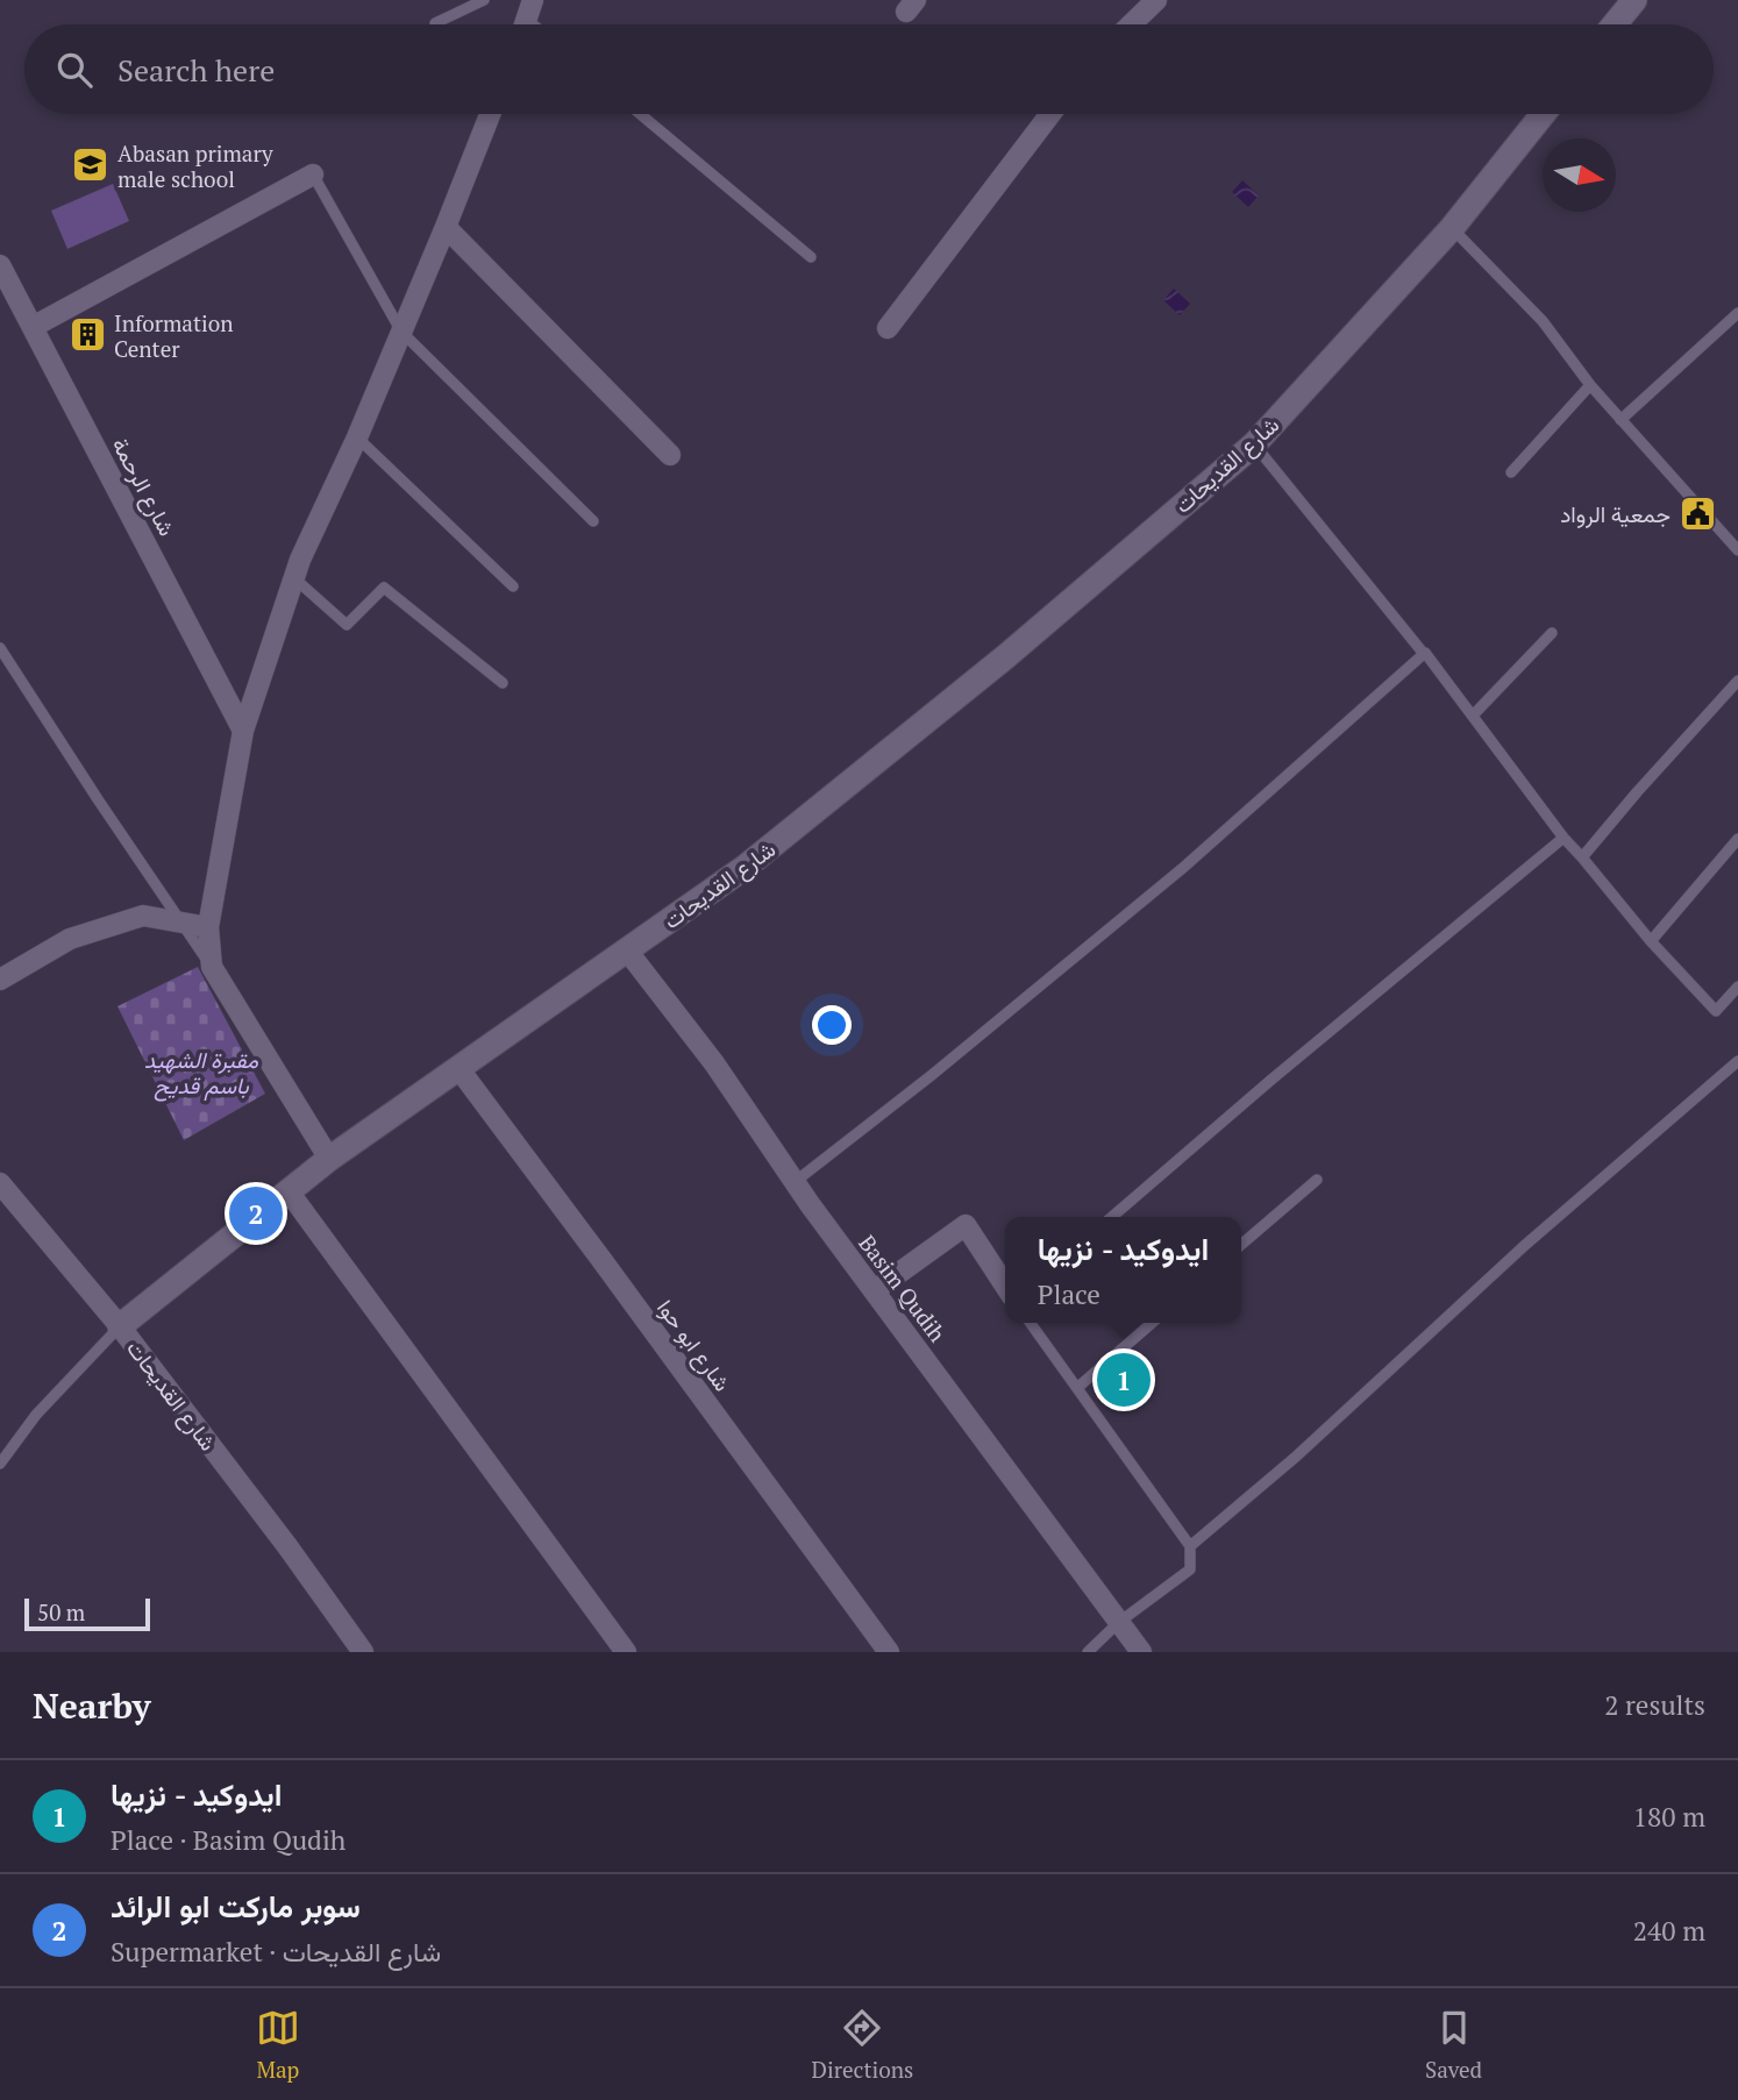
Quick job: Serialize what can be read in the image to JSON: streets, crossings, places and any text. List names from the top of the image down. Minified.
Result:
{"streets":{"street":["شارع القديحات","شارع الرحمة","Basim Qudih","شارع ابو حوا"]},"crossings":[["شارع القديحات","Basim Qudih"],["شارع القديحات","شارع ابو حوا"]],"parks":["مقبرة الشهيد باسم قديح"],"places":{"school or university":["Abasan primary male school"],"building":["Information Center"],"public building":["جمعية الرواد"]},"scale_bar":"50 m","north":"right","page":{"search":"Search here","pins":["2","1"],"popup":["ايدوكيد - نزيها","Place"],"scale":"50 m","heading":["Nearby","2 results"],"list":[{"mark":"1","name":"ايدوكيد - نزيها","note":"Place · Basim Qudih","value":"180 m"},{"mark":"2","name":"سوبر ماركت ابو الرائد","note":"Supermarket · شارع القديحات","value":"240 m"}],"nav":["Map","Directions","Saved"]}}
